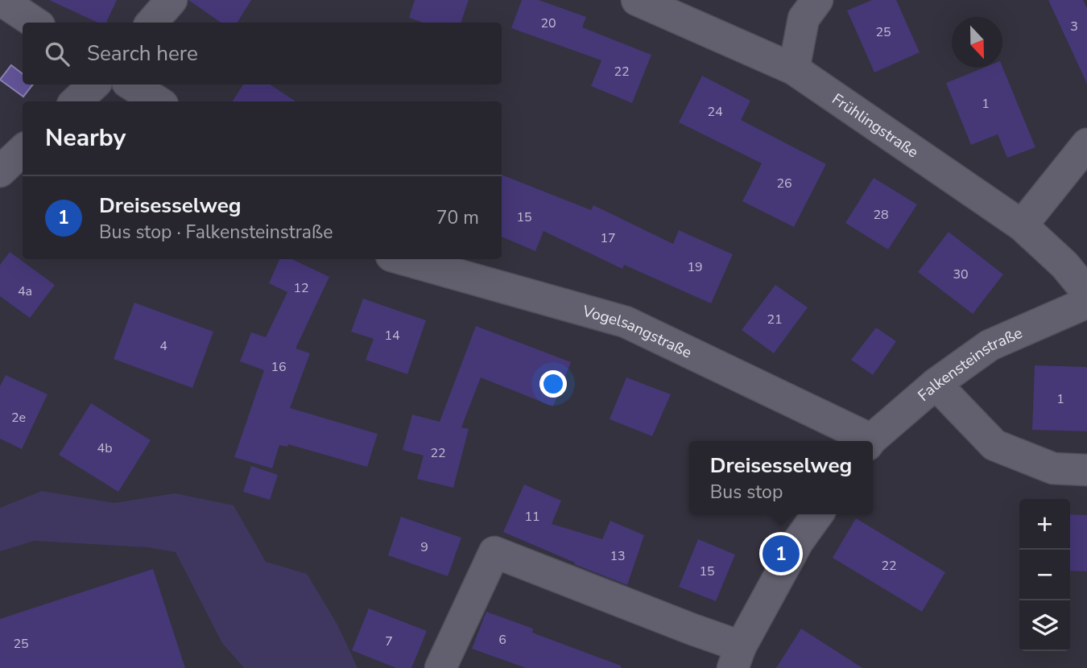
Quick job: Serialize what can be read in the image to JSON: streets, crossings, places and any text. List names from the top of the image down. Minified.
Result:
{"streets":{"street":["Frühlingstraße","Vogelsangstraße","Falkensteinstraße"]},"house_numbers":["20","3","25","22","1","24","26","28","15","17","19","30","12","4a","21","14","4","16","1","2e","4b","22","11","9","13","22","15","6","7","25"],"north":"bottom","page":{"search":"Search here","heading":"Nearby","list":[{"mark":"1","name":"Dreisesselweg","note":"Bus stop · Falkensteinstraße","value":"70 m"}],"popup":["Dreisesselweg","Bus stop"],"map_buttons":["+","−"],"pins":"1"}}
